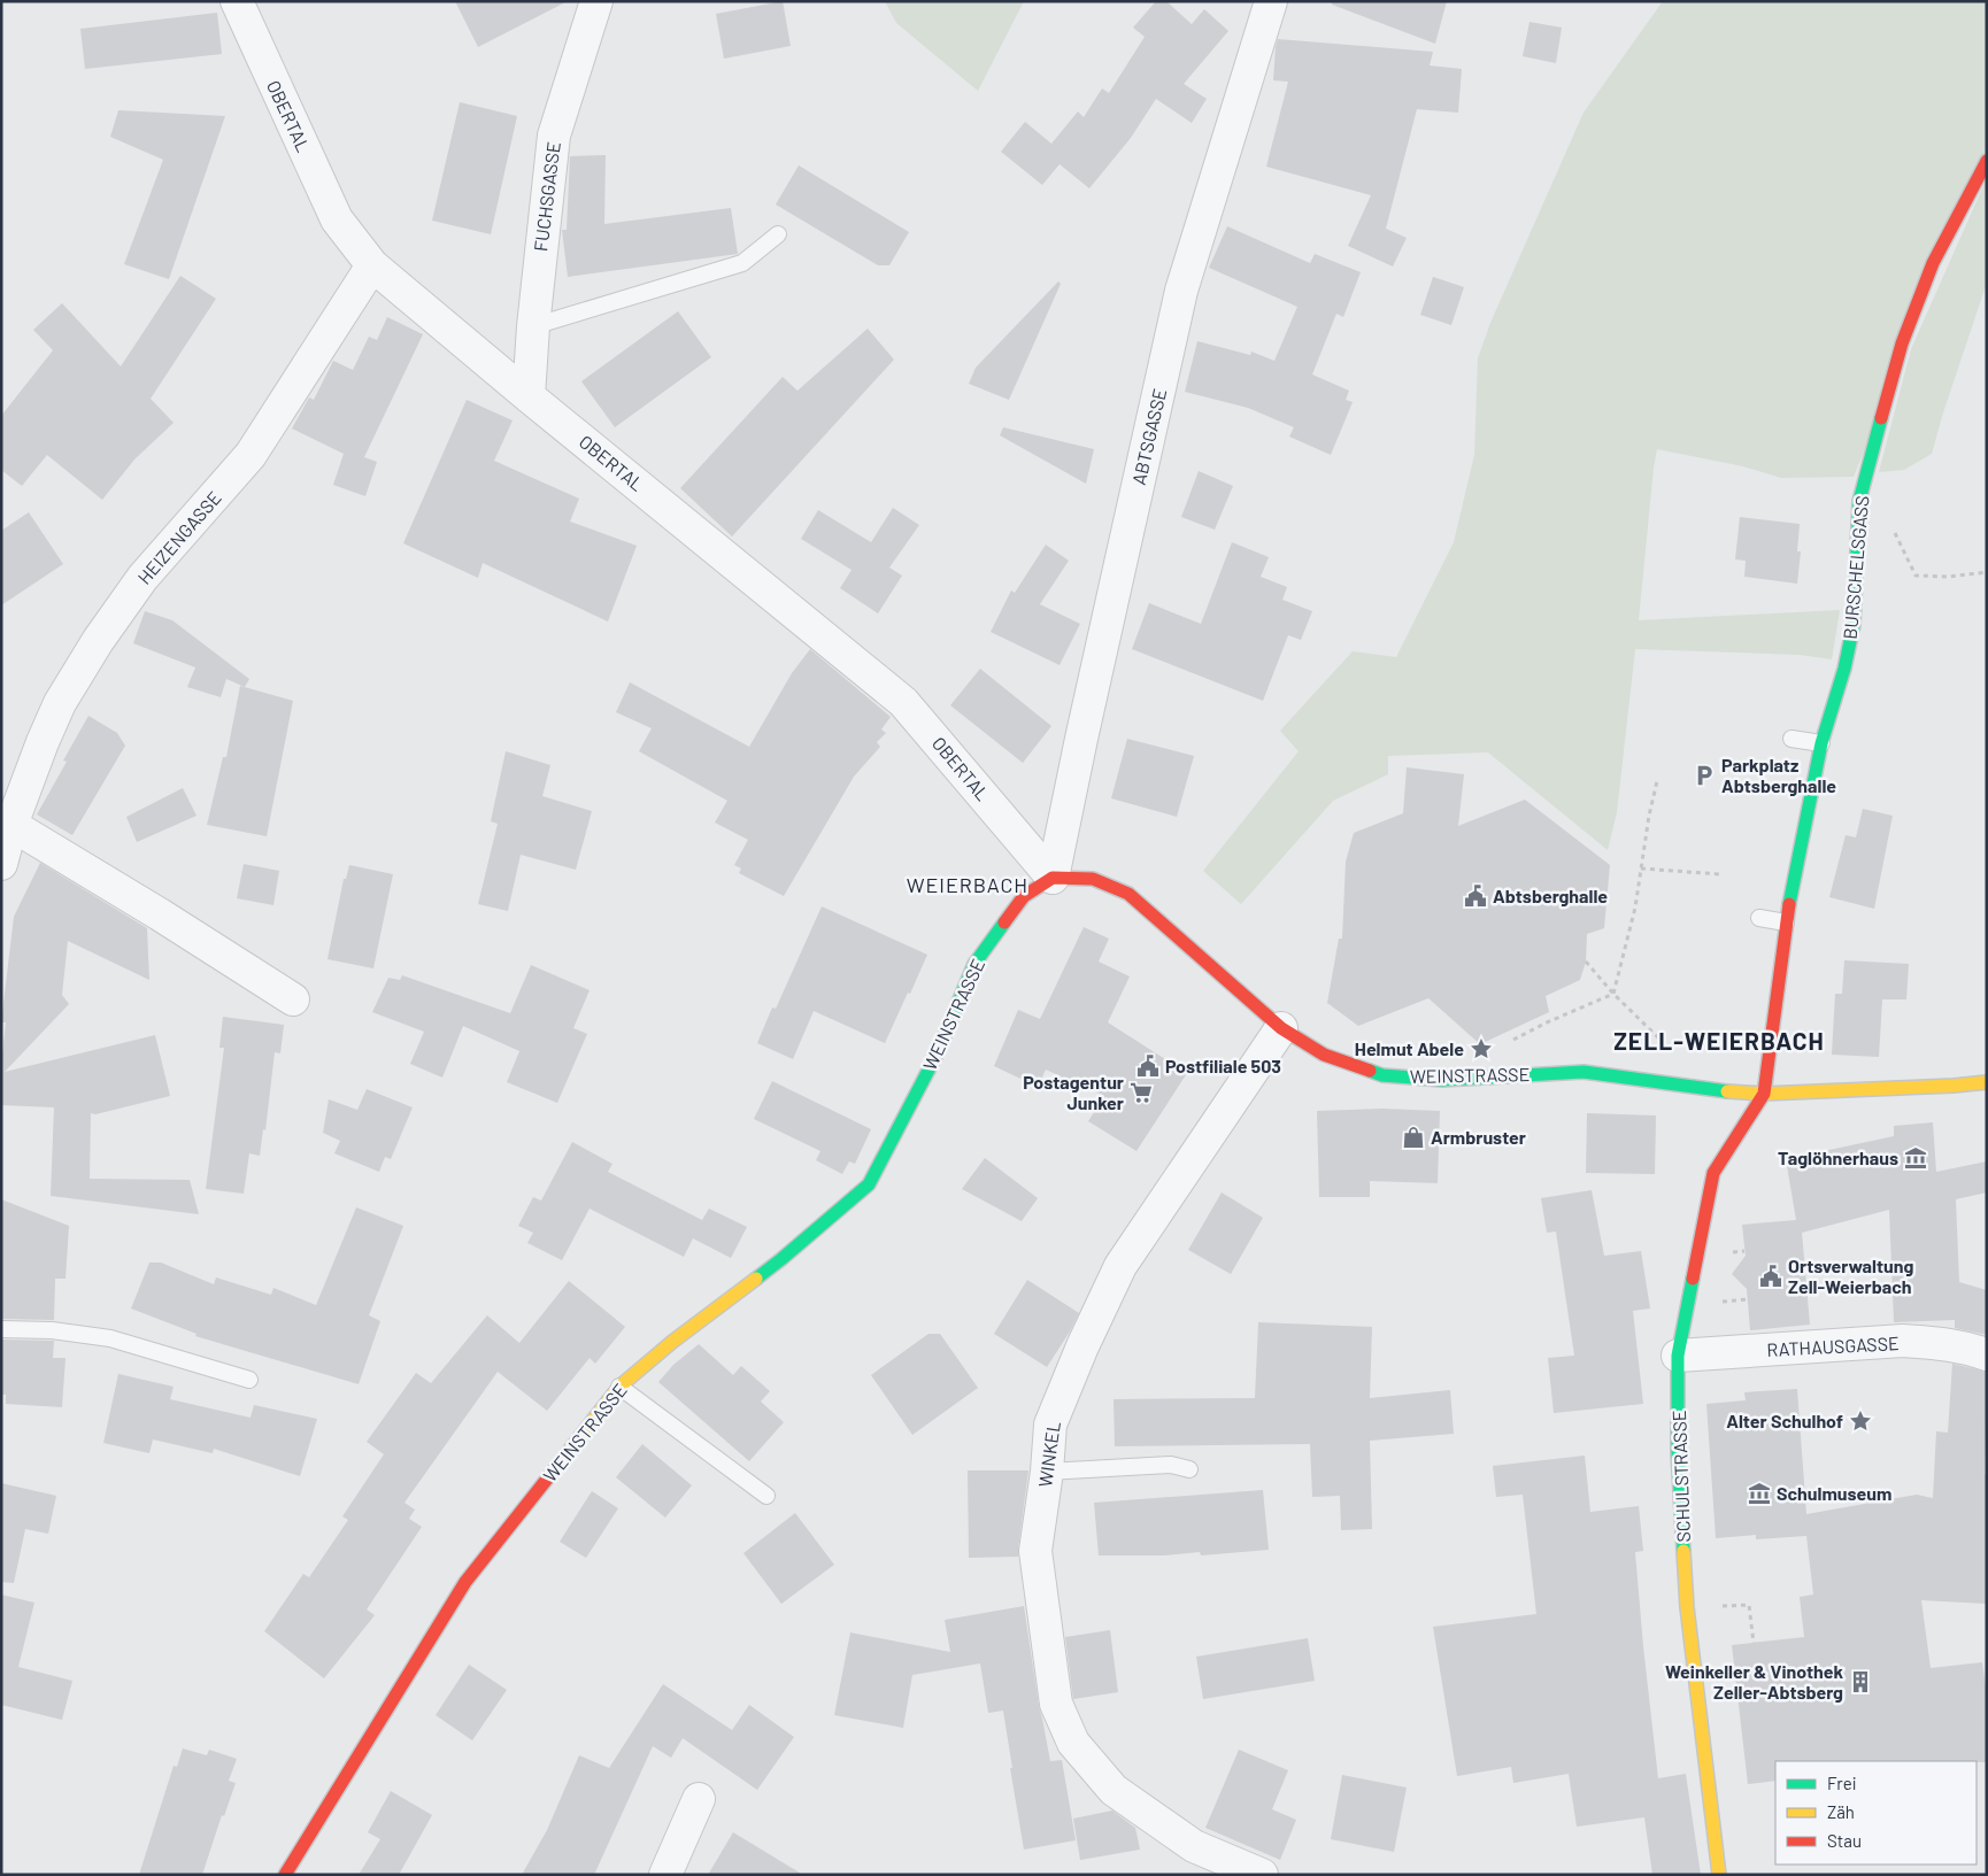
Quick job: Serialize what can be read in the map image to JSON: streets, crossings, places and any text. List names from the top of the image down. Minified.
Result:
{"streets":{"street":["OBERTAL","FUCHSGASSE","ABTSGASSE","HEIZENGASSE","BURSCHELSGASS","WEINSTRASSE","RATHAUSGASSE","WINKEL","SCHULSTRASSE"]},"crossings":[["OBERTAL","FUCHSGASSE"],["OBERTAL","ABTSGASSE"],["OBERTAL","HEIZENGASSE"],["OBERTAL","WEINSTRASSE"],["ABTSGASSE","WEINSTRASSE"],["BURSCHELSGASS","WEINSTRASSE"],["BURSCHELSGASS","SCHULSTRASSE"],["WEINSTRASSE","WINKEL"],["WEINSTRASSE","SCHULSTRASSE"],["RATHAUSGASSE","SCHULSTRASSE"]],"districts":["WEIERBACH","ZELL-WEIERBACH"],"places":{"parking":["Parkplatz Abtsberghalle"],"public building":["Abtsberghalle","Postfiliale 503","Ortsverwaltung Zell-Weierbach"],"place":["Helmut Abele","Alter Schulhof"],"supermarket":["Postagentur Junker"],"shop":["Armbruster"],"museum":["Taglöhnerhaus","Schulmuseum"],"building":["Weinkeller & Vinothek Zeller-Abtsberg"]},"legend":["Frei","Zäh","Stau"]}
